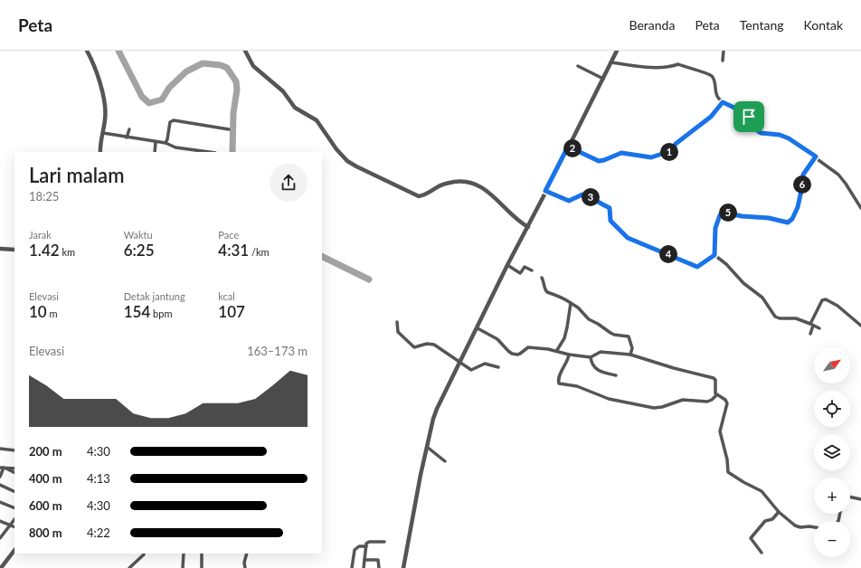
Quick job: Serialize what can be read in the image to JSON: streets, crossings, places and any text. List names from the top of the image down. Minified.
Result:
{"north":"top right","page":{"header":"Peta","nav":["Beranda","Peta","Tentang","Kontak"],"pins":["2","1","6","3","5","4"],"heading":["Lari malam","18:25"],"stats":[["Jarak","1.42 km"],["Waktu","6:25"],["Pace","4:31 /km"],["Elevasi","10 m"],["Detak jantung","154 bpm"],["kcal","107"]],"chart":["Elevasi","163–173 m"],"map_buttons":["+","−"],"list":[{"name":"200 m","note":"4:30"},{"name":"400 m","note":"4:13"},{"name":"600 m","note":"4:30"},{"name":"800 m","note":"4:22"}]}}
